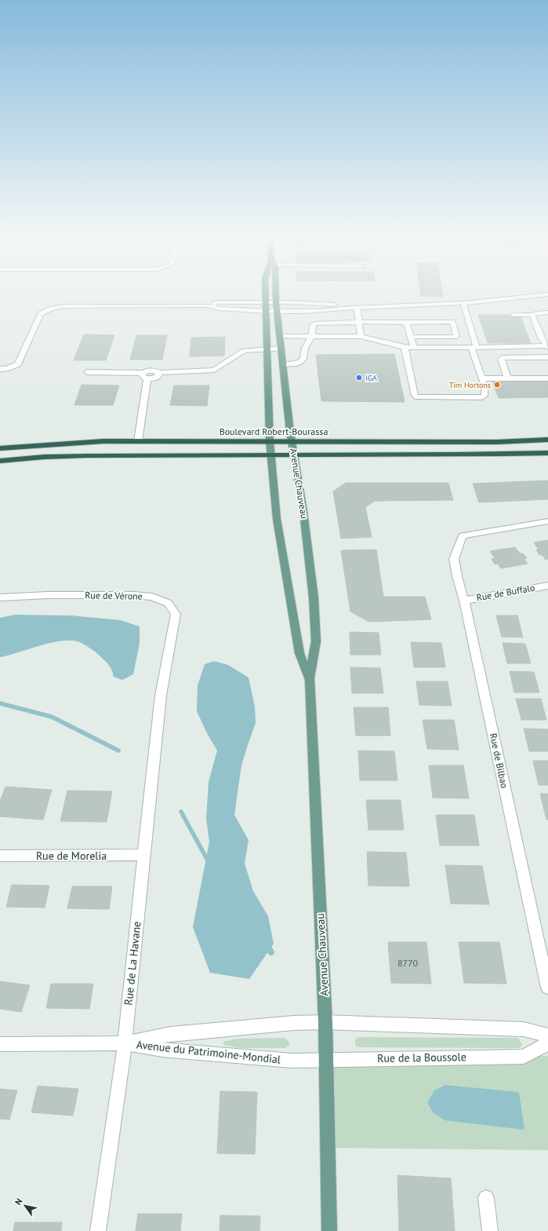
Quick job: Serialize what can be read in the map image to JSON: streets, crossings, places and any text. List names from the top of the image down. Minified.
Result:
{"streets":{"highway":["Boulevard Robert-Bourassa"],"main road":["Avenue Chauveau"],"street":["Rue de Buffalo","Rue de Vérone","Rue de Bilbao","Rue de Morelia","Rue de La Havane","Avenue du Patrimoine-Mondial","Rue de la Boussole"]},"crossings":[["Boulevard Robert-Bourassa","Avenue Chauveau"],["Avenue Chauveau","Avenue du Patrimoine-Mondial"],["Avenue Chauveau","Rue de la Boussole"],["Rue de Buffalo","Rue de Bilbao"],["Rue de Vérone","Rue de La Havane"],["Rue de Morelia","Rue de La Havane"],["Rue de La Havane","Avenue du Patrimoine-Mondial"],["Avenue du Patrimoine-Mondial","Rue de la Boussole"]],"places":["IGA","Tim Hortons"],"house_numbers":["8770"],"north":"top left"}
